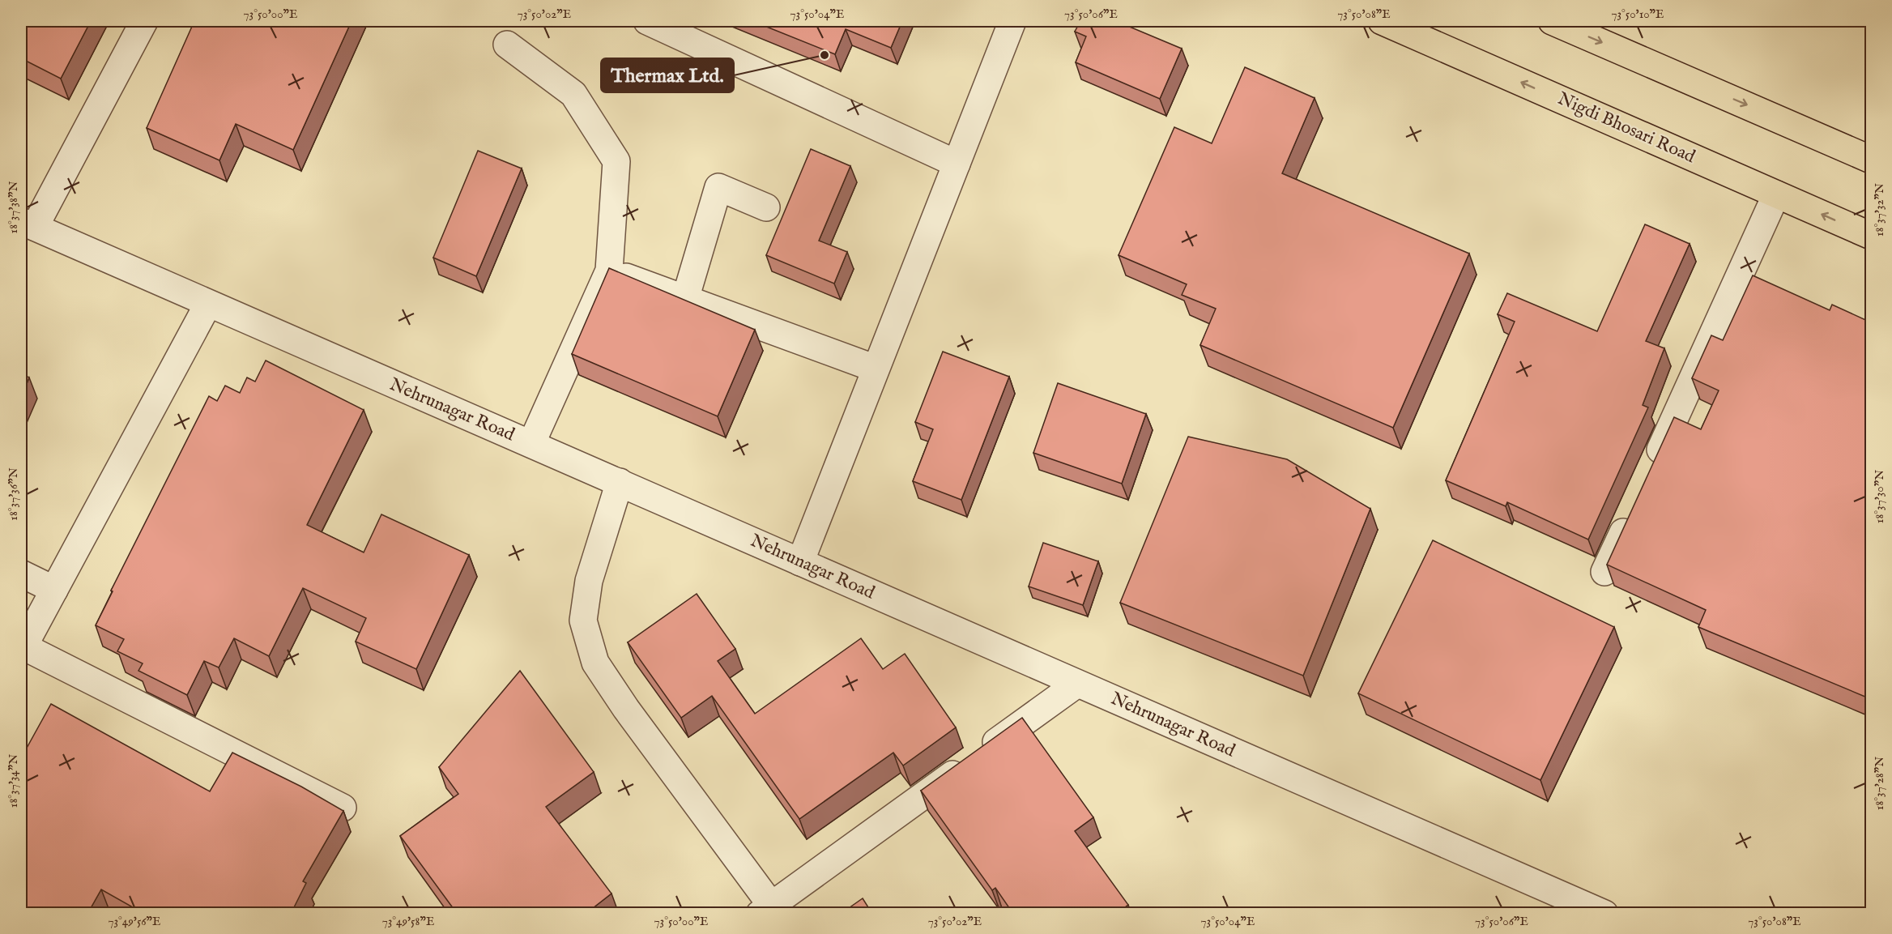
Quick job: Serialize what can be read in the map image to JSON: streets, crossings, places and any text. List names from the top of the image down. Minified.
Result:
{"streets":{"main road":["Nigdi Bhosari Road"],"street":["Nehrunagar Road"]},"places":["Thermax Ltd."],"coordinates":["73°50'00\"E","73°50'02\"E","73°50'04\"E","73°50'06\"E","73°50'08\"E","73°50'10\"E","18°37'38\"N","18°37'32\"N","18°37'36\"N","18°37'30\"N","18°37'34\"N","18°37'28\"N","73°49'56\"E","73°49'58\"E"]}
